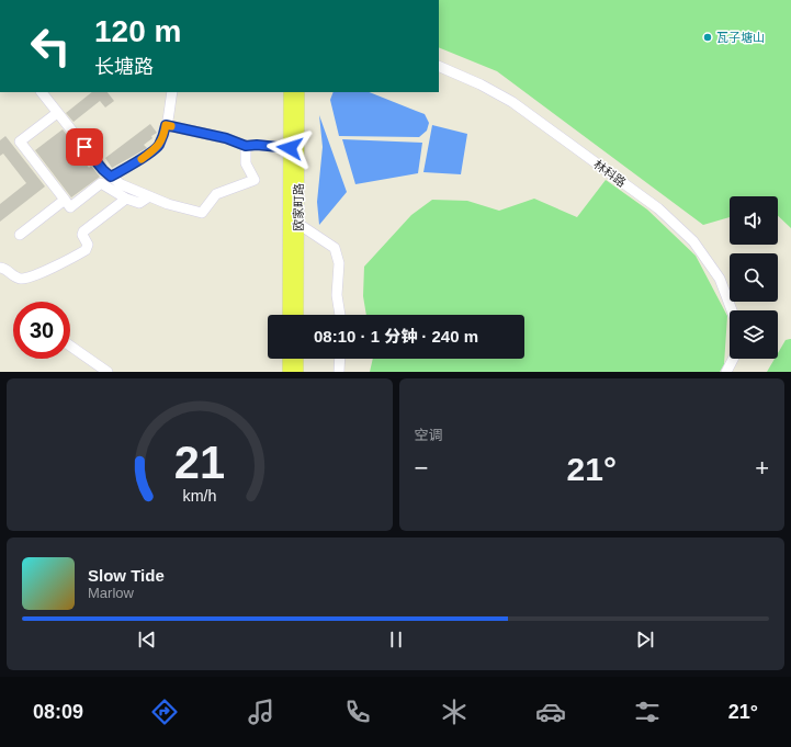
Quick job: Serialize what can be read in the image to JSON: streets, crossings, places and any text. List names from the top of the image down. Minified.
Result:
{"streets":{"main road":["欧家町路"],"street":["林科路"]},"places":["瓦子塘山"],"page":{"turn":["120 m","长塘路"],"limit":"30","trip":"08:10 · 1 分钟 · 240 m","tile":"空调","heat":["−","21°","+"],"song":["Slow Tide","Marlow"],"tabs":["08:09","21°"],"gauge":["21","km/h"]}}
